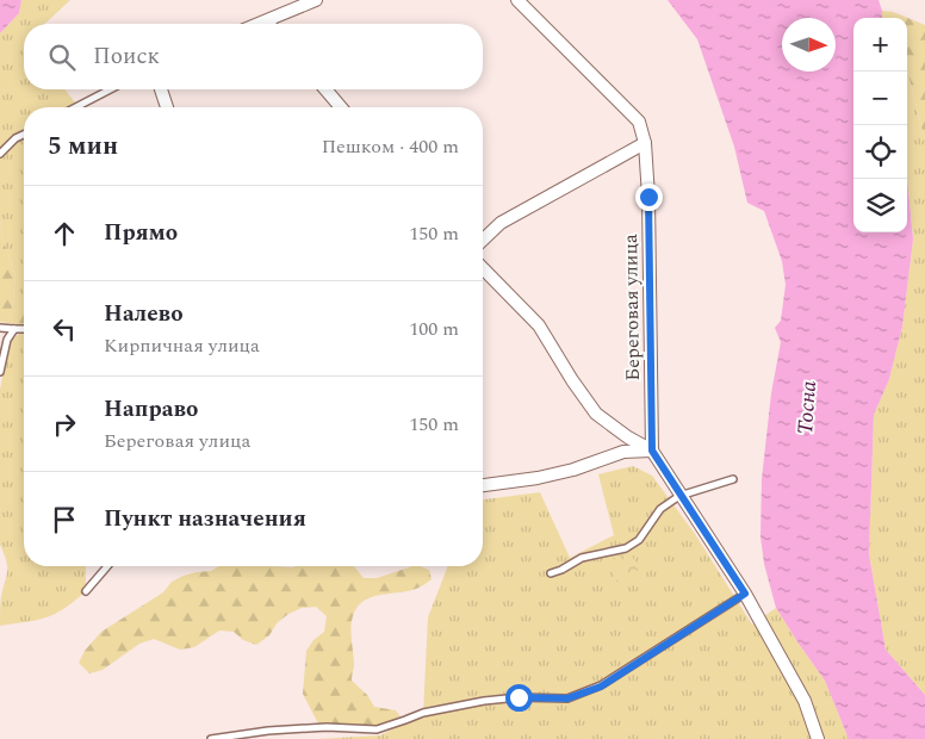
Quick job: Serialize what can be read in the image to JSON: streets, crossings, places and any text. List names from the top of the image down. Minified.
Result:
{"streets":{"street":["Береговая улица"]},"water":["Тосна"],"north":"right","page":{"map_buttons":["+","−"],"search":"Поиск","heading":["5 мин","Пешком · 400 m"],"list":[["Прямо","150 m"],["Налево","Кирпичная улица","100 m"],["Направо","Береговая улица","150 m"],"Пункт назначения"]}}
